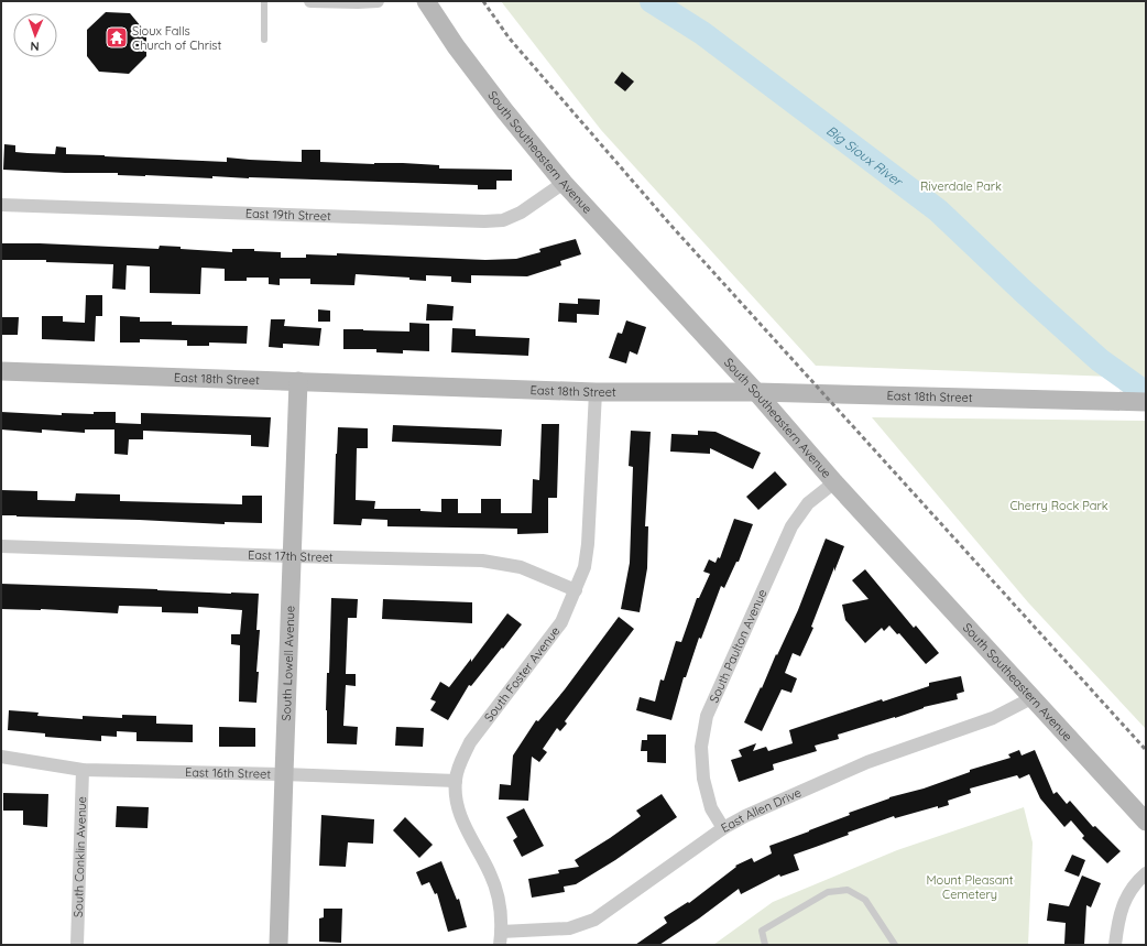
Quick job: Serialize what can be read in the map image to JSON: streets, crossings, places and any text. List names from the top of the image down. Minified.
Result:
{"streets":{"street":["South Southeastern Avenue","East 19th Street","East 18th Street","East 17th Street","South Paulton Avenue","South Lowell Avenue","South Foster Avenue","East 16th Street","East Allen Drive","South Conklin Avenue"]},"crossings":[["South Southeastern Avenue","East 19th Street"],["South Southeastern Avenue","East 18th Street"],["South Southeastern Avenue","South Paulton Avenue"],["South Southeastern Avenue","East Allen Drive"],["East 18th Street","South Lowell Avenue"],["East 18th Street","South Foster Avenue"],["East 17th Street","South Lowell Avenue"],["East 17th Street","South Foster Avenue"],["South Paulton Avenue","East Allen Drive"],["South Lowell Avenue","East 16th Street"],["South Foster Avenue","East 16th Street"],["South Foster Avenue","East Allen Drive"],["East 16th Street","South Conklin Avenue"]],"water":["Big Sioux River"],"parks":["Riverdale Park","Cherry Rock Park","Mount Pleasant Cemetery"],"places":{"temple":["Sioux Falls Church of Christ"]},"north":"bottom"}
